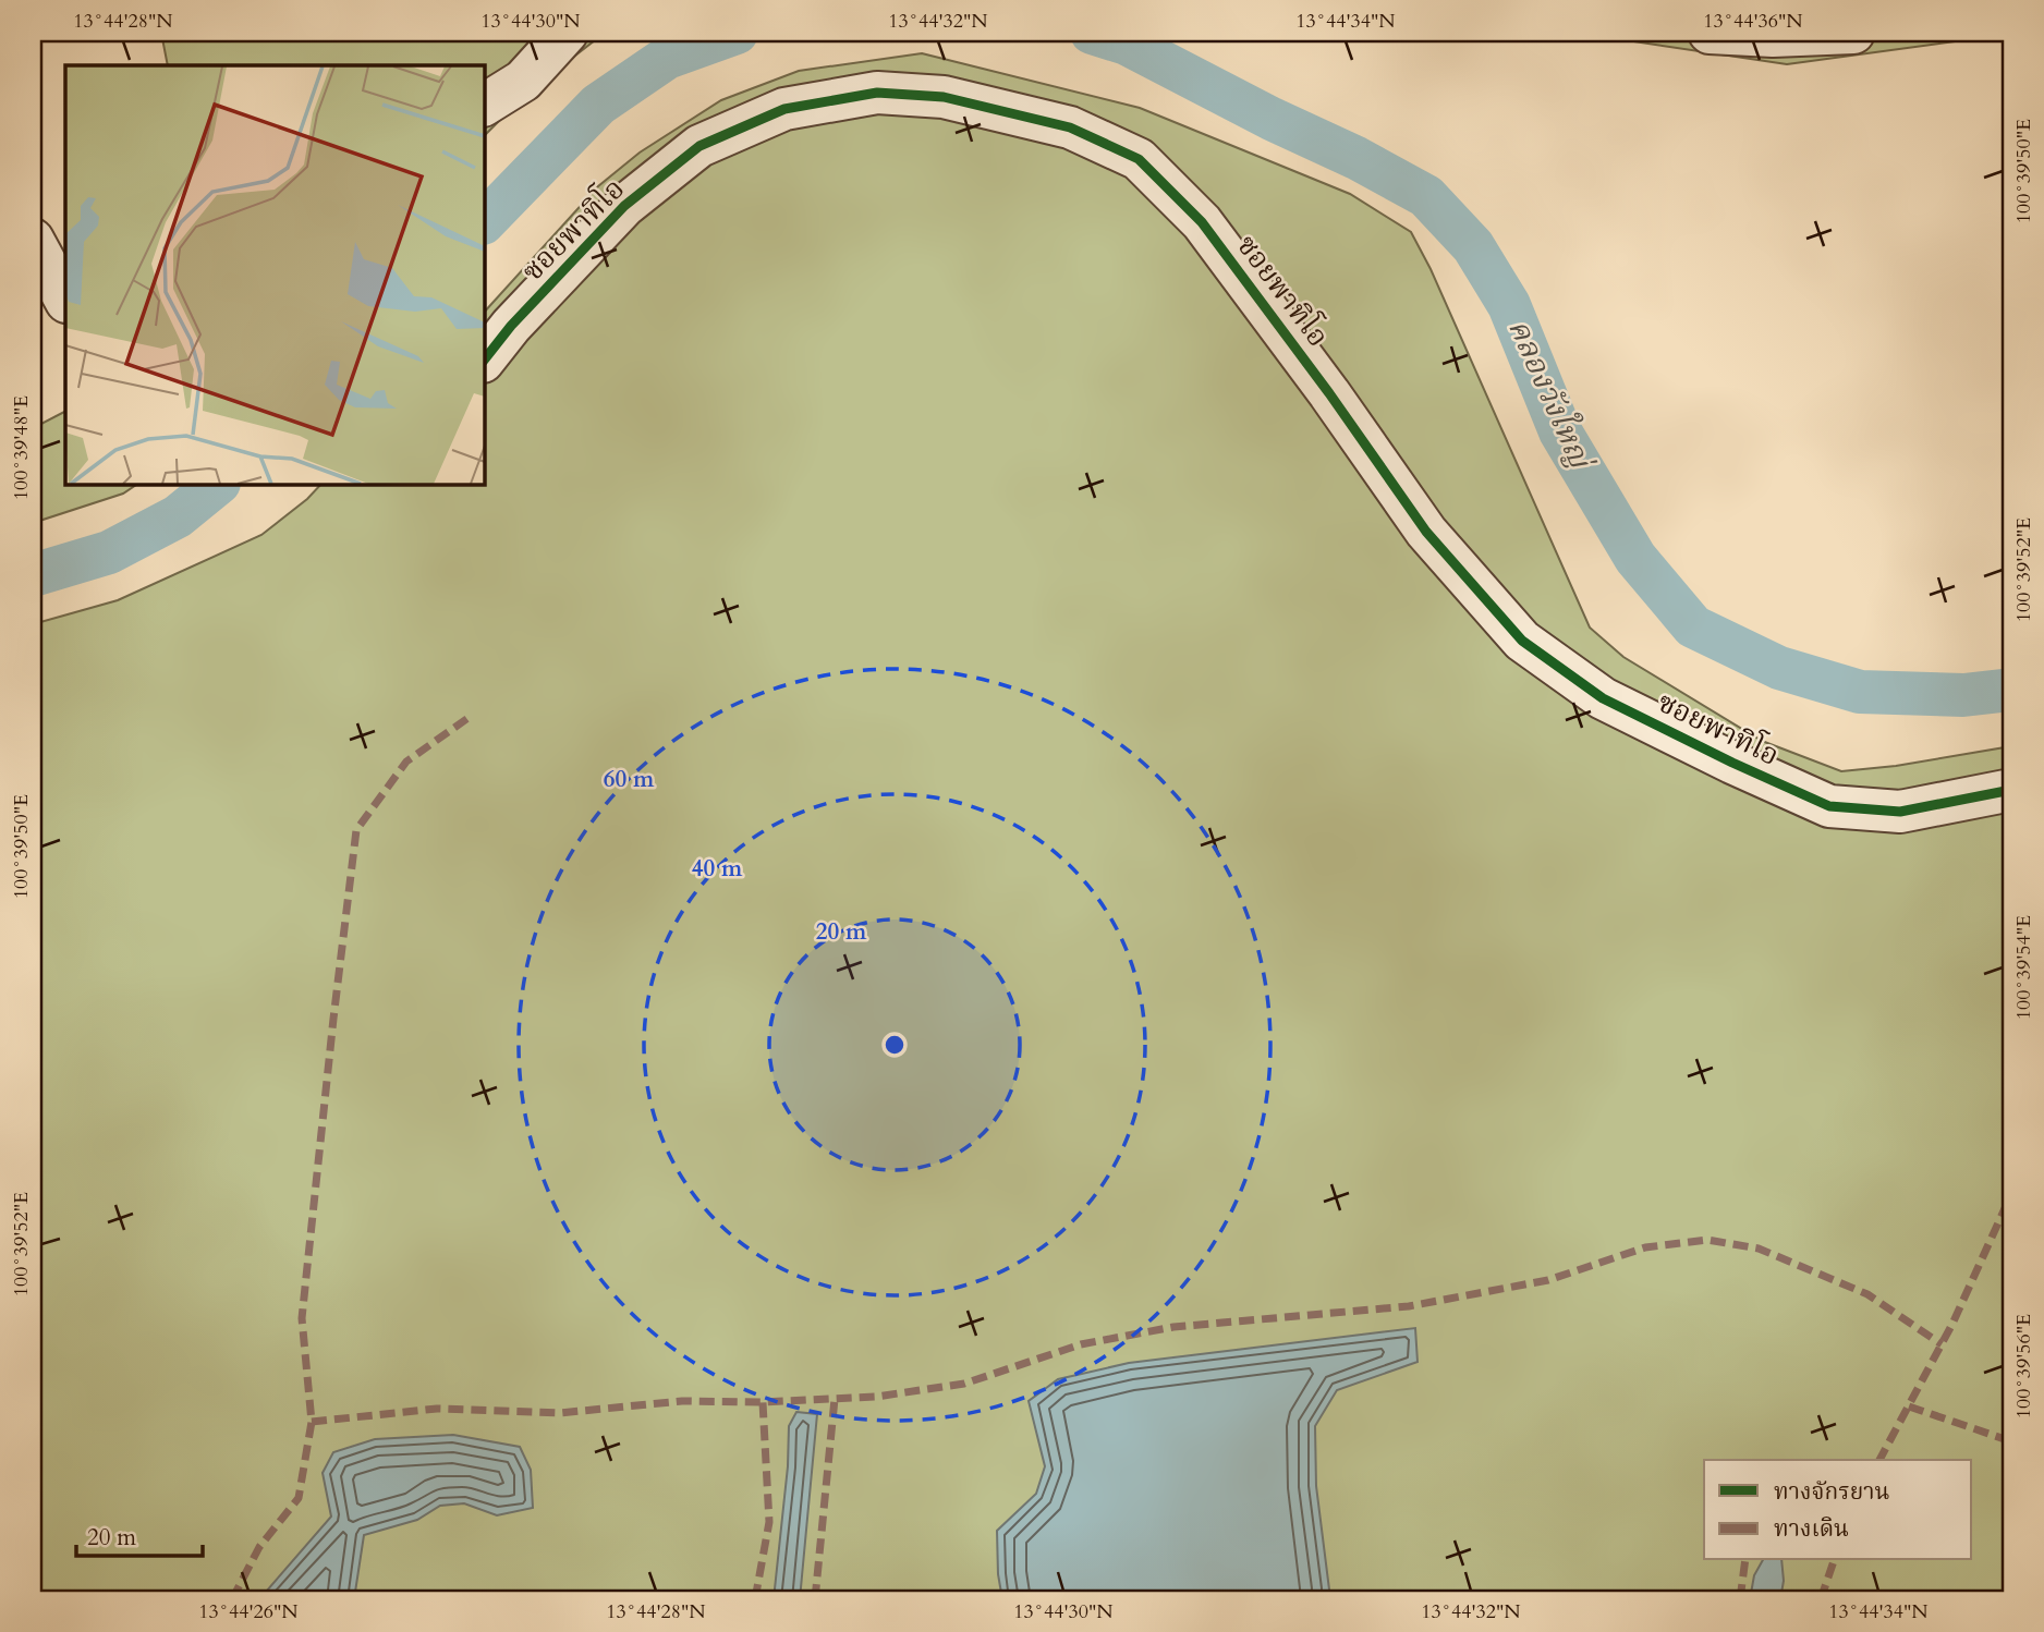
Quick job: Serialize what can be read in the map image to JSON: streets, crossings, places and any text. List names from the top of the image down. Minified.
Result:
{"streets":{"street":["ซอยพาทิโอ"]},"water":["คลองวังใหญ่"],"legend":["ทางจักรยาน","ทางเดิน"],"scale_bar":"20 m","coordinates":["13°44'28\"N","13°44'30\"N","13°44'32\"N","13°44'34\"N","13°44'36\"N","100°39'50\"E","100°39'48\"E","100°39'52\"E","100°39'54\"E","100°39'56\"E","13°44'26\"N"],"rings":["60 m","40 m","20 m"]}
